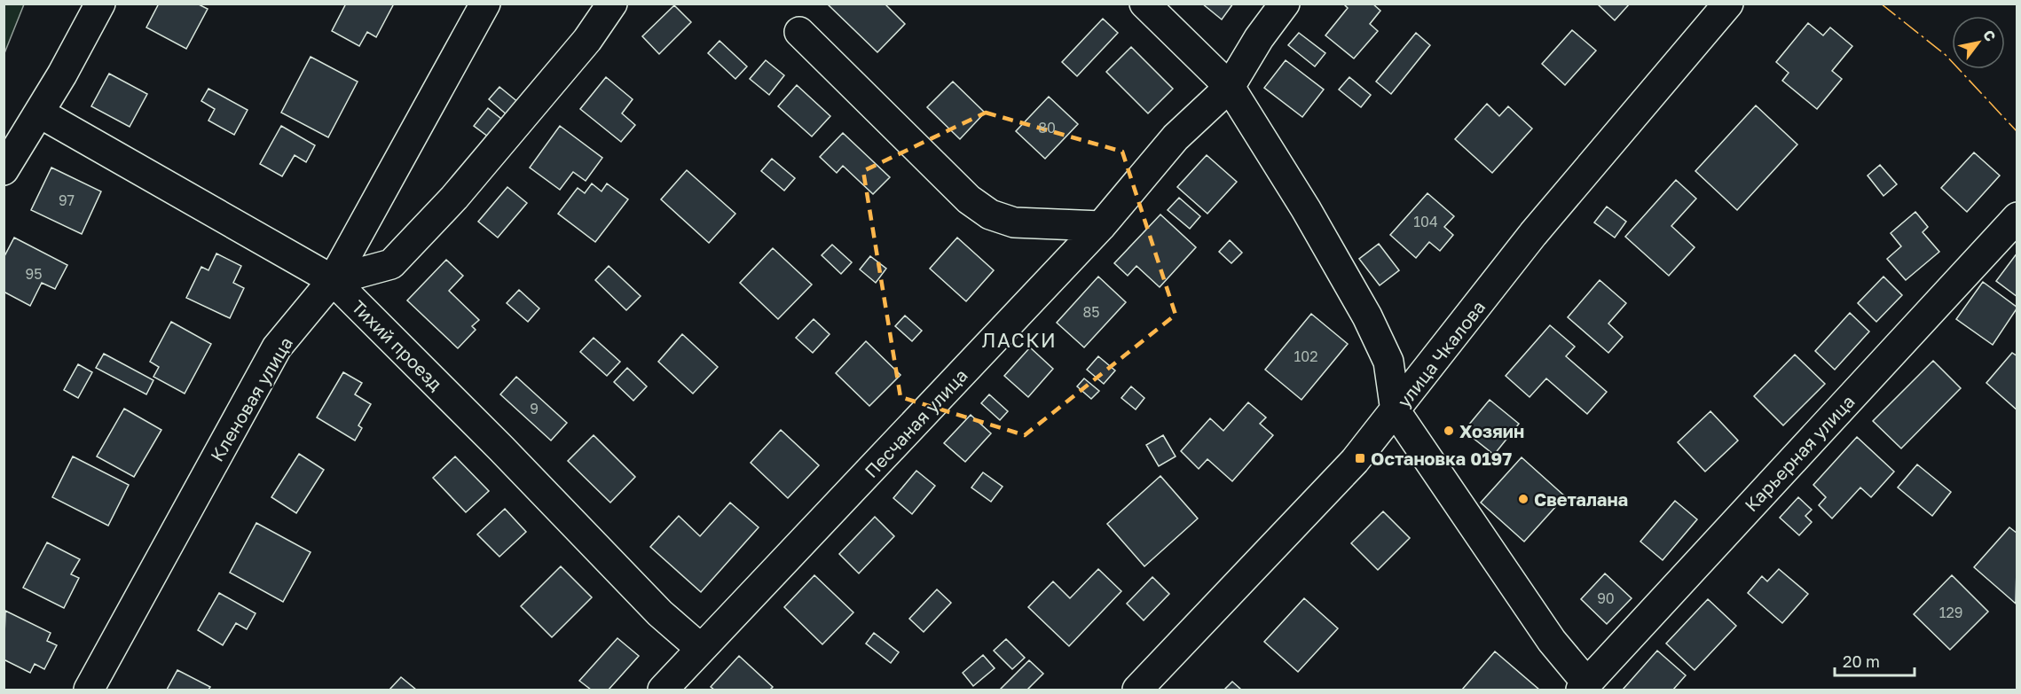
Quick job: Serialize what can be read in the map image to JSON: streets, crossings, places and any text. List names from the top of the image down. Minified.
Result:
{"streets":{"street":["Тихий проезд","улица Чкалова","Кленовая улица","Песчаная улица","Карьерная улица"]},"crossings":[["Тихий проезд","Кленовая улица"],["Тихий проезд","Песчаная улица"]],"districts":["ЛАСКИ"],"places":{"other":["Хозяин","Светалана"],"transit":["Остановка 0197"]},"house_numbers":["80","97","104","95","85","102","9","90","129"],"scale_bar":"20 m","north":"top right"}
